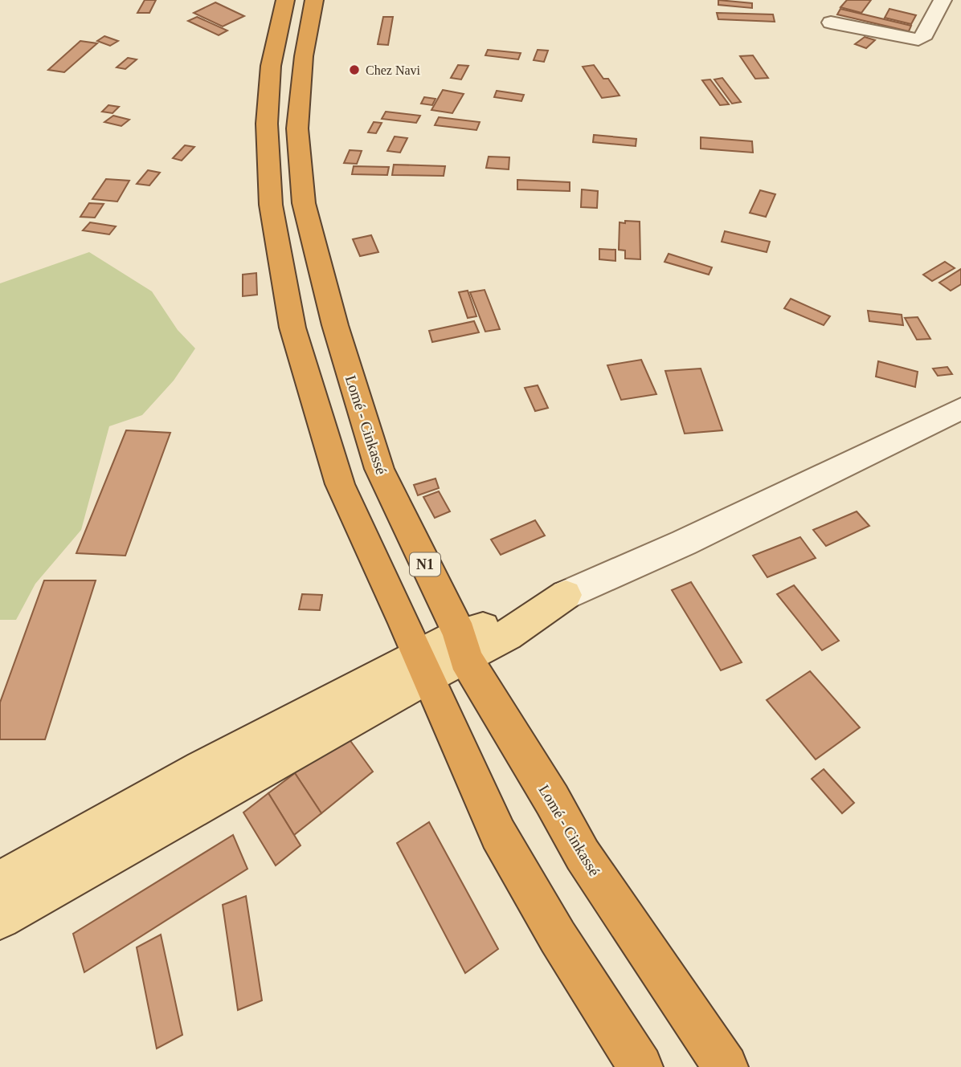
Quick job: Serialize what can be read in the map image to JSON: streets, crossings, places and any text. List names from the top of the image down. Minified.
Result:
{"streets":{"highway":["Lomé - Cinkassé","N1"]},"places":["Chez Navi"]}
